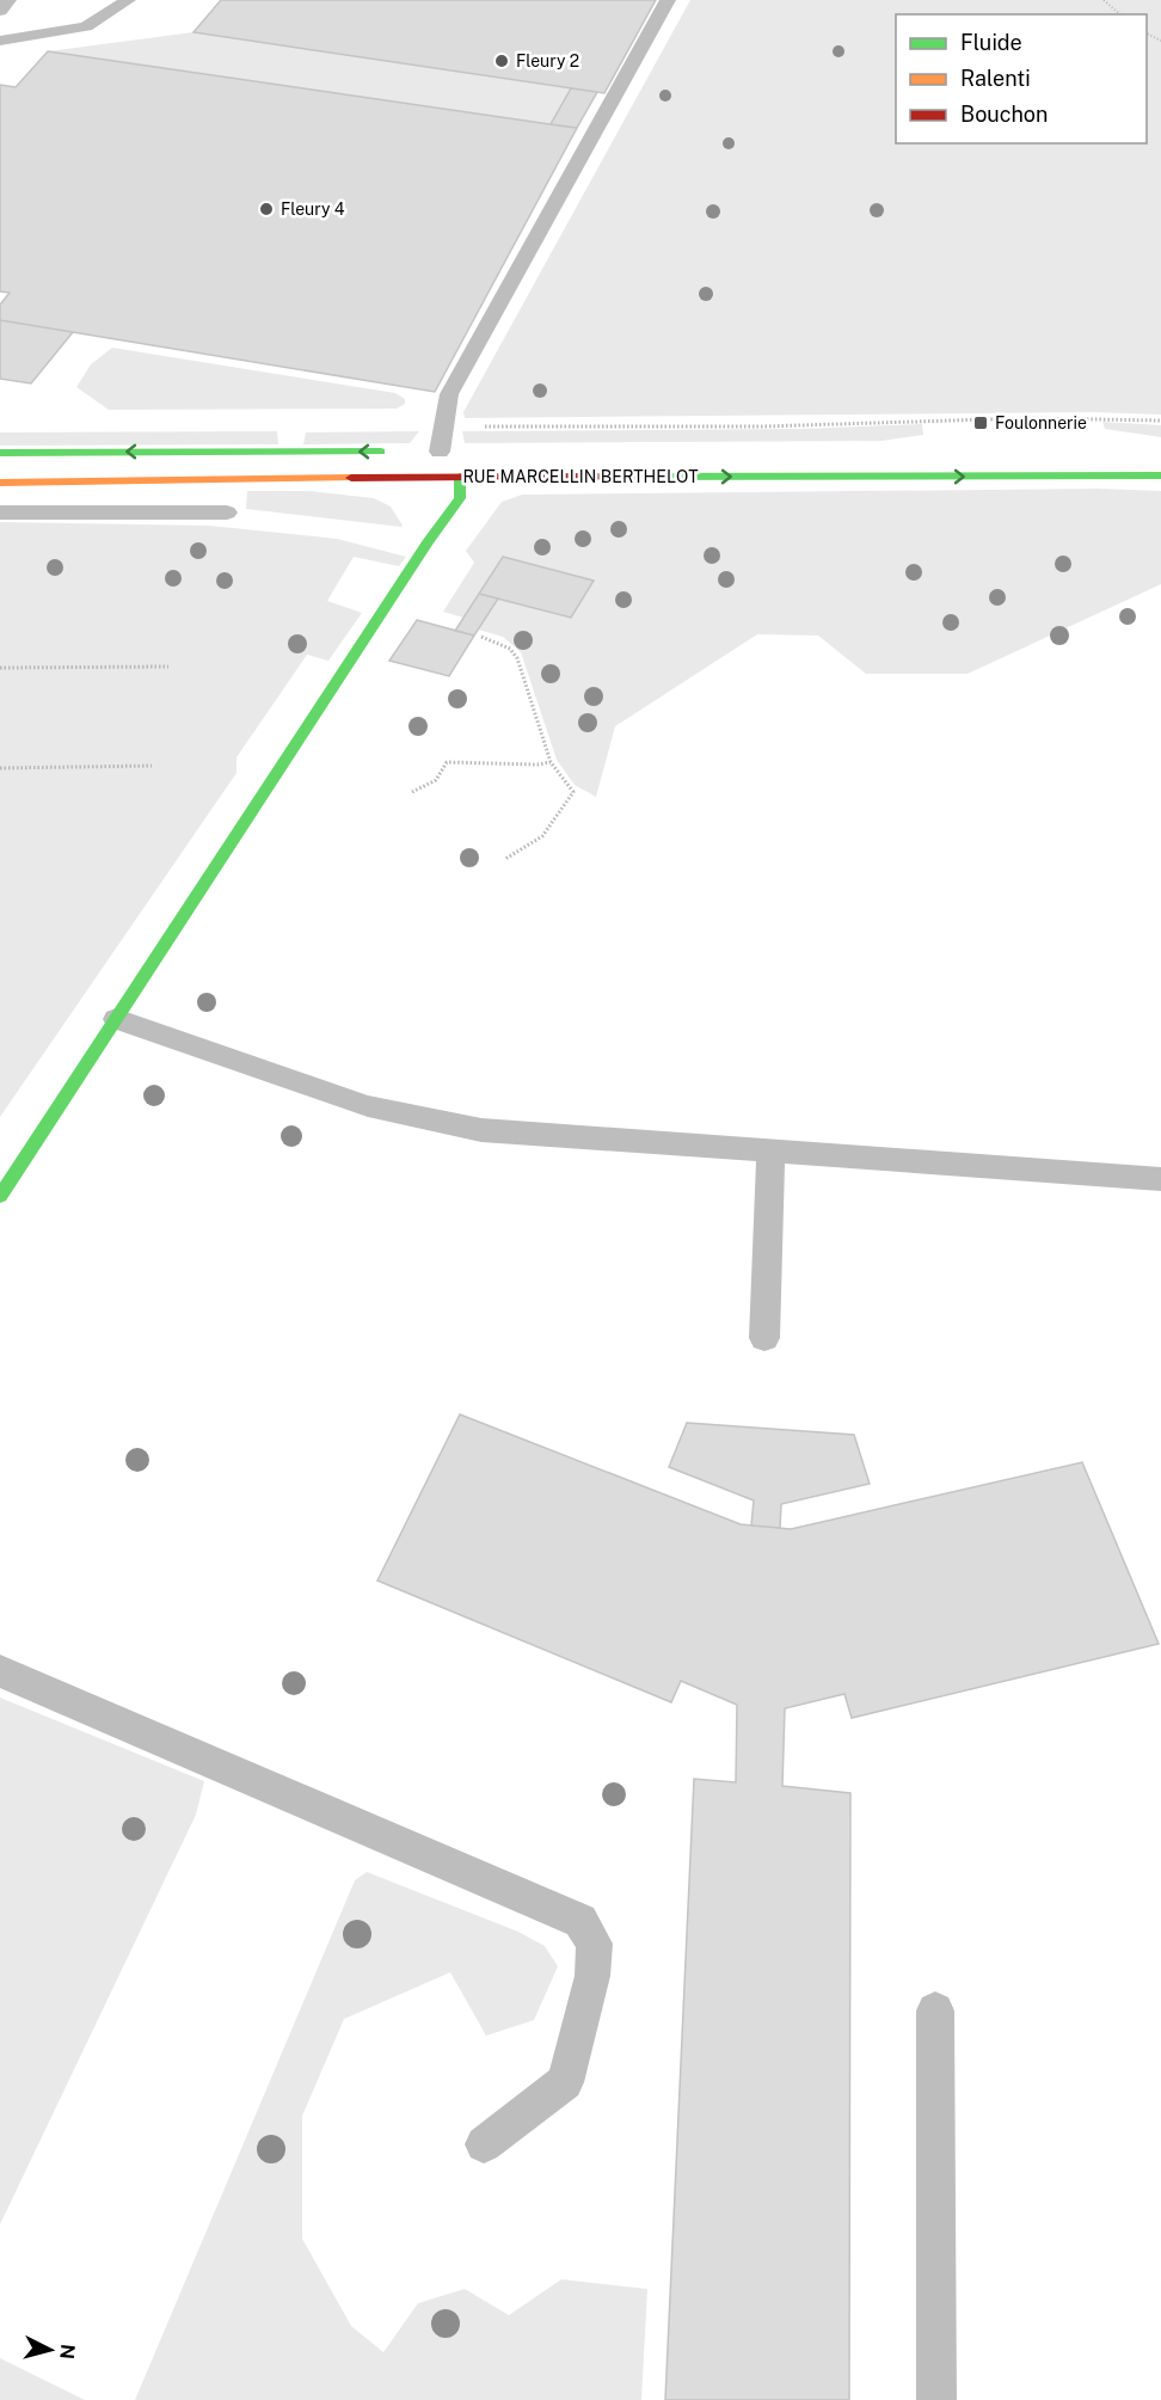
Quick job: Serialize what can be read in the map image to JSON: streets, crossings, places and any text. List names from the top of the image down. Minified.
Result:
{"streets":{"main road":["RUE MARCELLIN BERTHELOT"]},"one_way":["RUE MARCELLIN BERTHELOT"],"places":{"other":["Fleury 2","Fleury 4"],"transit":["Foulonnerie"]},"legend":["Fluide","Ralenti","Bouchon"],"north":"right"}
